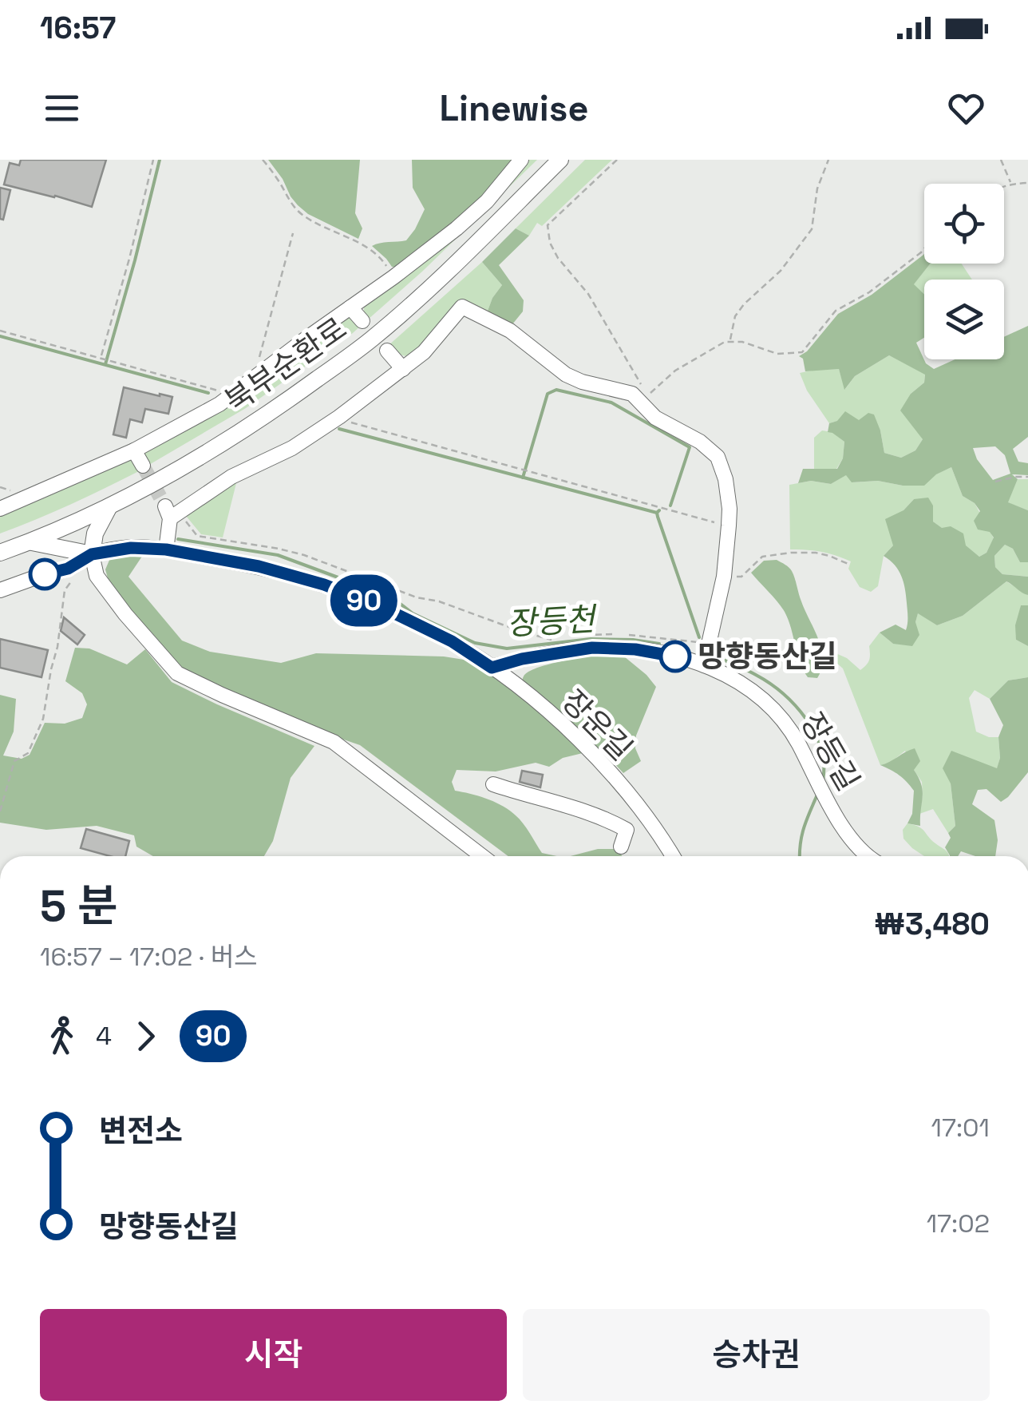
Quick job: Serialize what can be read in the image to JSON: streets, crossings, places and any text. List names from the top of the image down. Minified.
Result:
{"streets":{"main road":["북부순환로"],"street":["장운길","장등길"]},"crossings":[["장운길","장등길"]],"water":["장등천"],"places":["망향동산길"],"lines":["bus line 90"],"page":{"status":"16:57","header":"Linewise","on_map":"90","heading":["5 분","16:57 – 17:02 · 버스","₩3,480"],"legs":["4","90"],"list":[{"name":"변전소","value":"17:01"},{"name":"망향동산길","value":"17:02"}],"buttons":["시작","승차권"]}}
